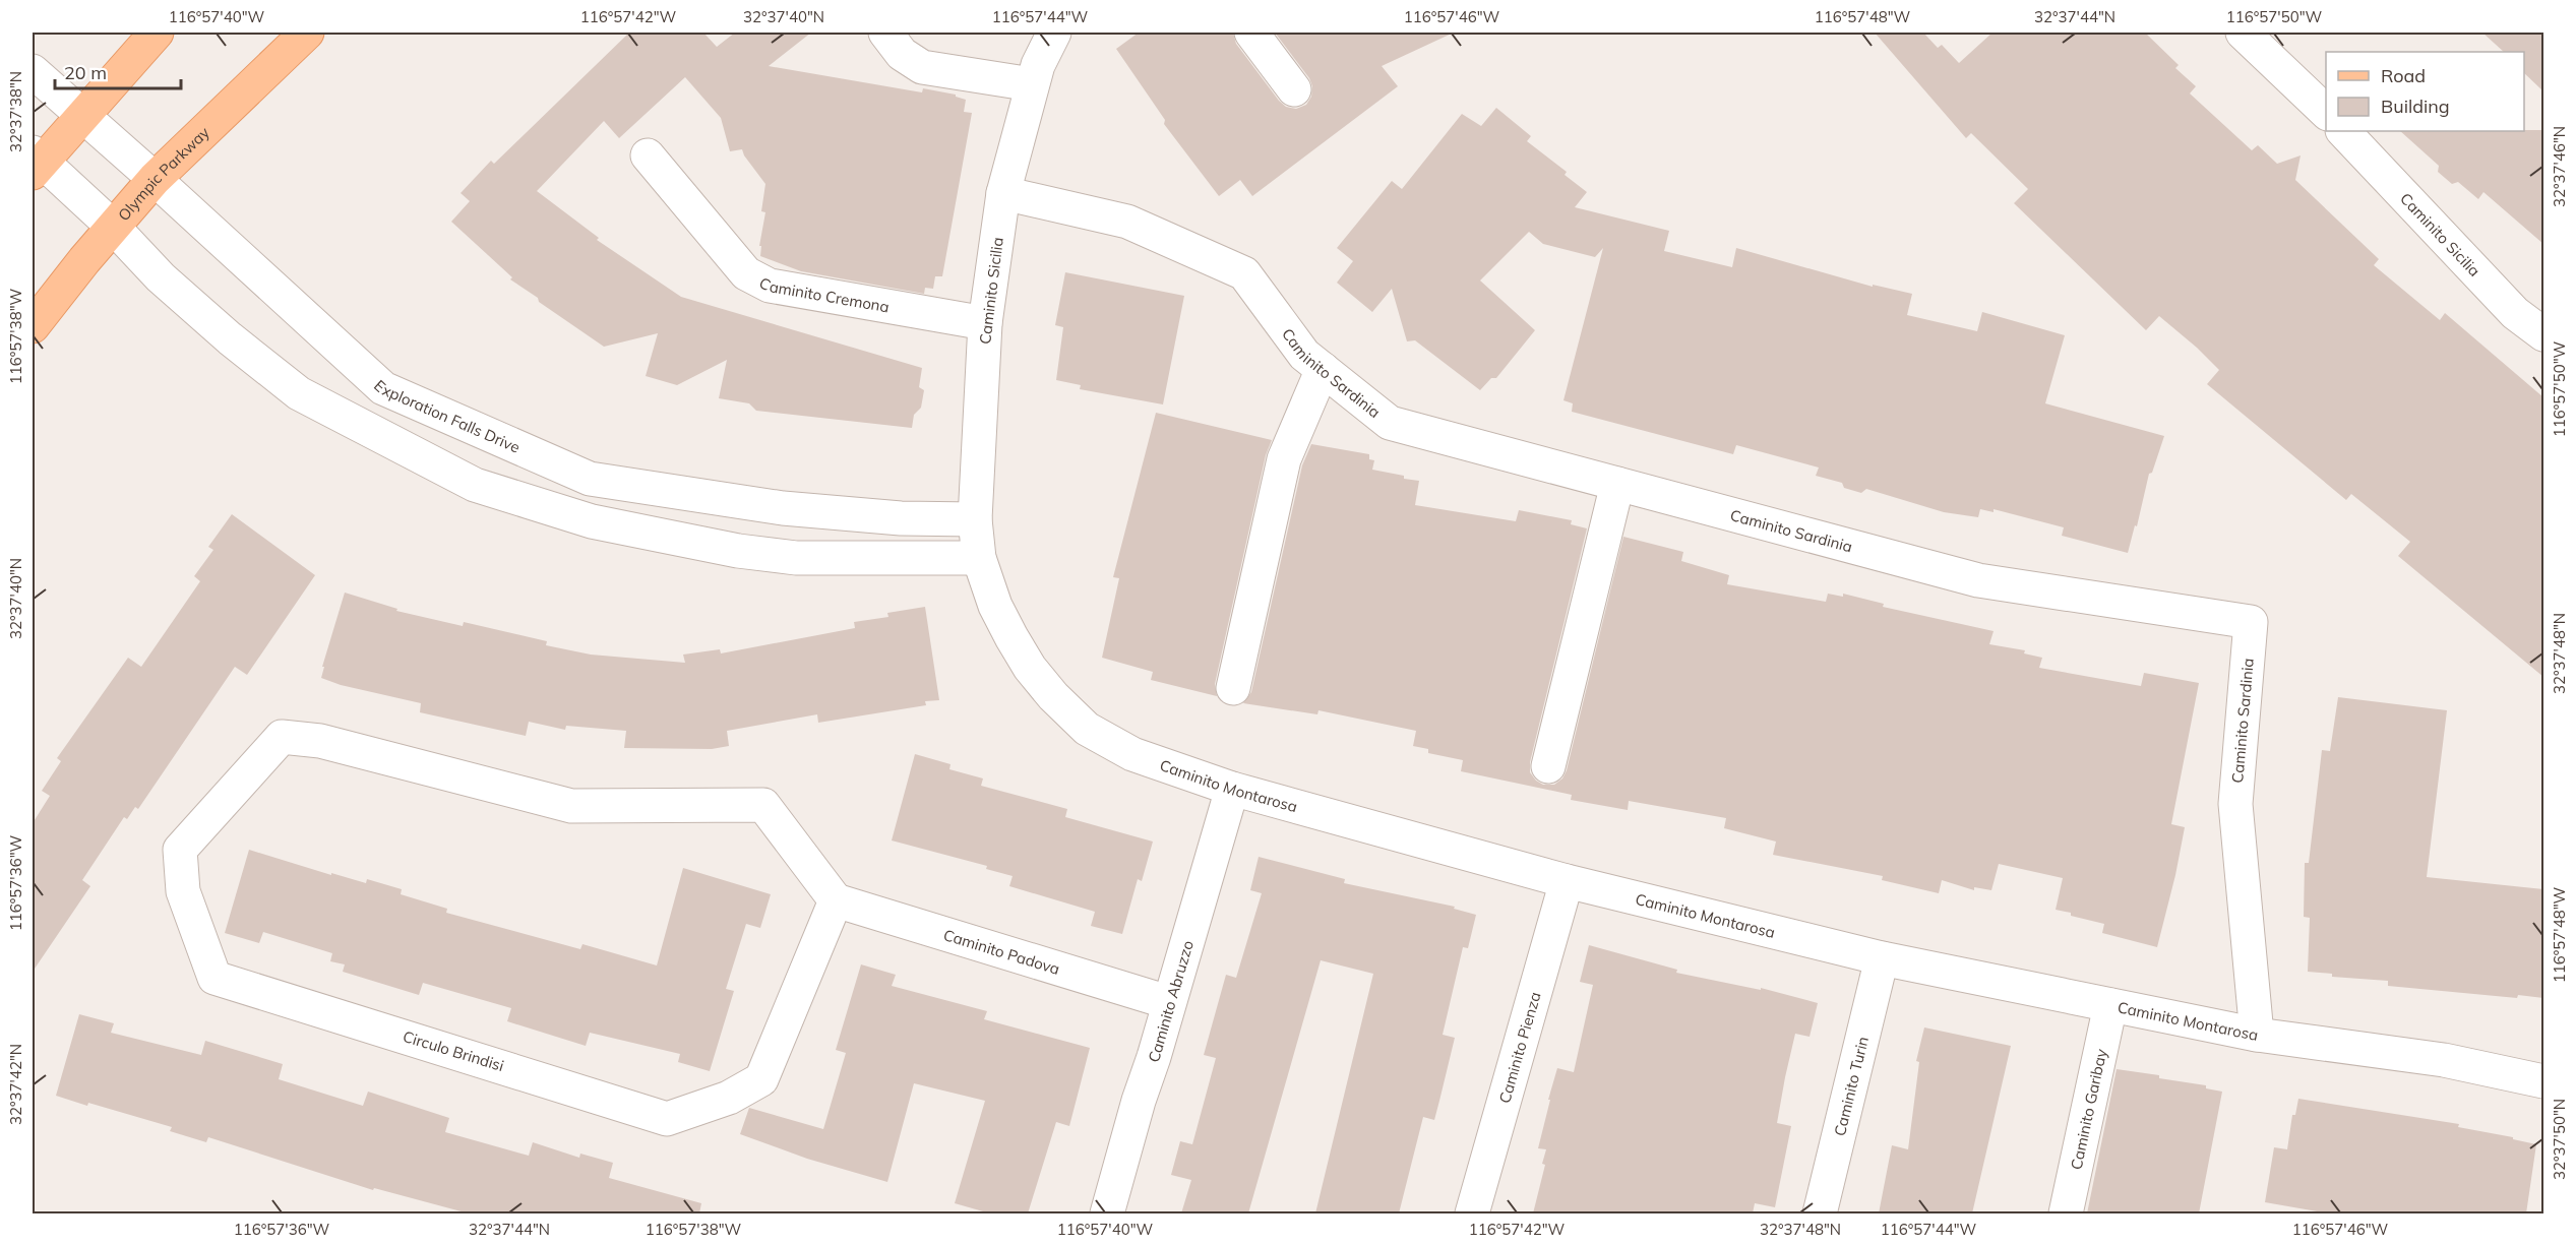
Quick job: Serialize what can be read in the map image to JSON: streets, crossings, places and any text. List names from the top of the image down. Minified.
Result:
{"streets":{"main road":["Olympic Parkway"],"street":["Caminito Sicilia","Caminito Cremona","Caminito Sardinia","Exploration Falls Drive","Caminito Montarosa","Caminito Padova","Caminito Abruzzo","Caminito Pienza","Circulo Brindisi","Caminito Turin","Caminito Garibay"]},"crossings":[["Olympic Parkway","Exploration Falls Drive"],["Caminito Sicilia","Caminito Cremona"],["Caminito Sicilia","Caminito Sardinia"],["Caminito Sicilia","Exploration Falls Drive"],["Caminito Sicilia","Caminito Montarosa"],["Caminito Sardinia","Caminito Montarosa"],["Caminito Montarosa","Caminito Abruzzo"],["Caminito Montarosa","Caminito Pienza"],["Caminito Montarosa","Caminito Turin"],["Caminito Montarosa","Caminito Garibay"],["Caminito Padova","Caminito Abruzzo"],["Caminito Padova","Circulo Brindisi"]],"legend":["Road","Building"],"scale_bar":"20 m","coordinates":["116°57'40\"W","116°57'42\"W","32°37'40\"N","116°57'44\"W","116°57'46\"W","116°57'48\"W","32°37'44\"N","116°57'50\"W","32°37'38\"N","32°37'46\"N","116°57'38\"W","32°37'48\"N","116°57'36\"W","32°37'42\"N","32°37'50\"N"]}
